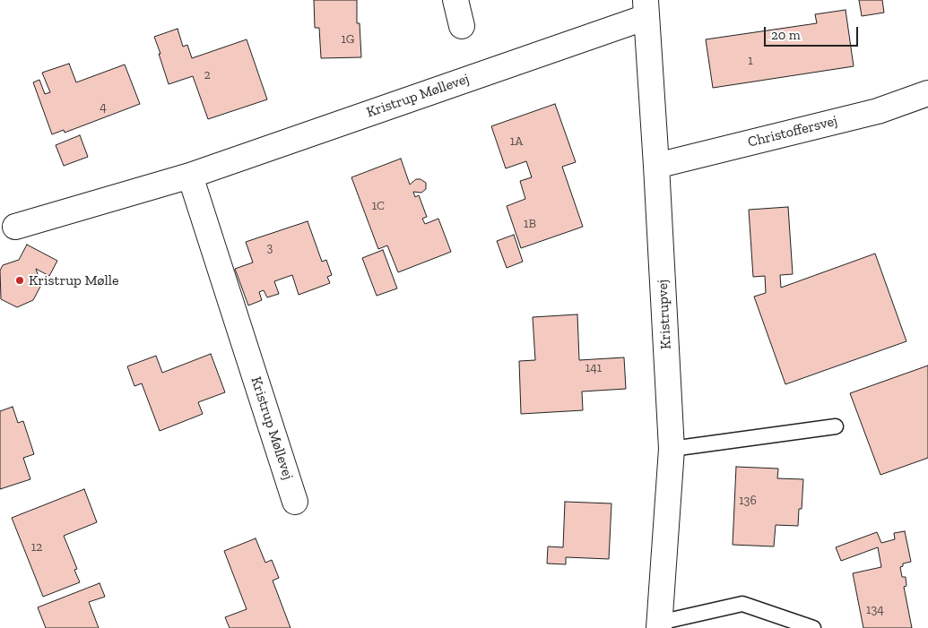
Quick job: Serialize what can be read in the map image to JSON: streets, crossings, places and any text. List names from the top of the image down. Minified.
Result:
{"streets":{"street":["Kristrup Møllevej","Christoffersvej","Kristrupvej"]},"crossings":[["Kristrup Møllevej","Kristrupvej"],["Christoffersvej","Kristrupvej"]],"places":["Kristrup Mølle"],"house_numbers":["1G","1","2","4","1A","1C","1B","3","141","136","12","134"],"scale_bar":"20 m"}
